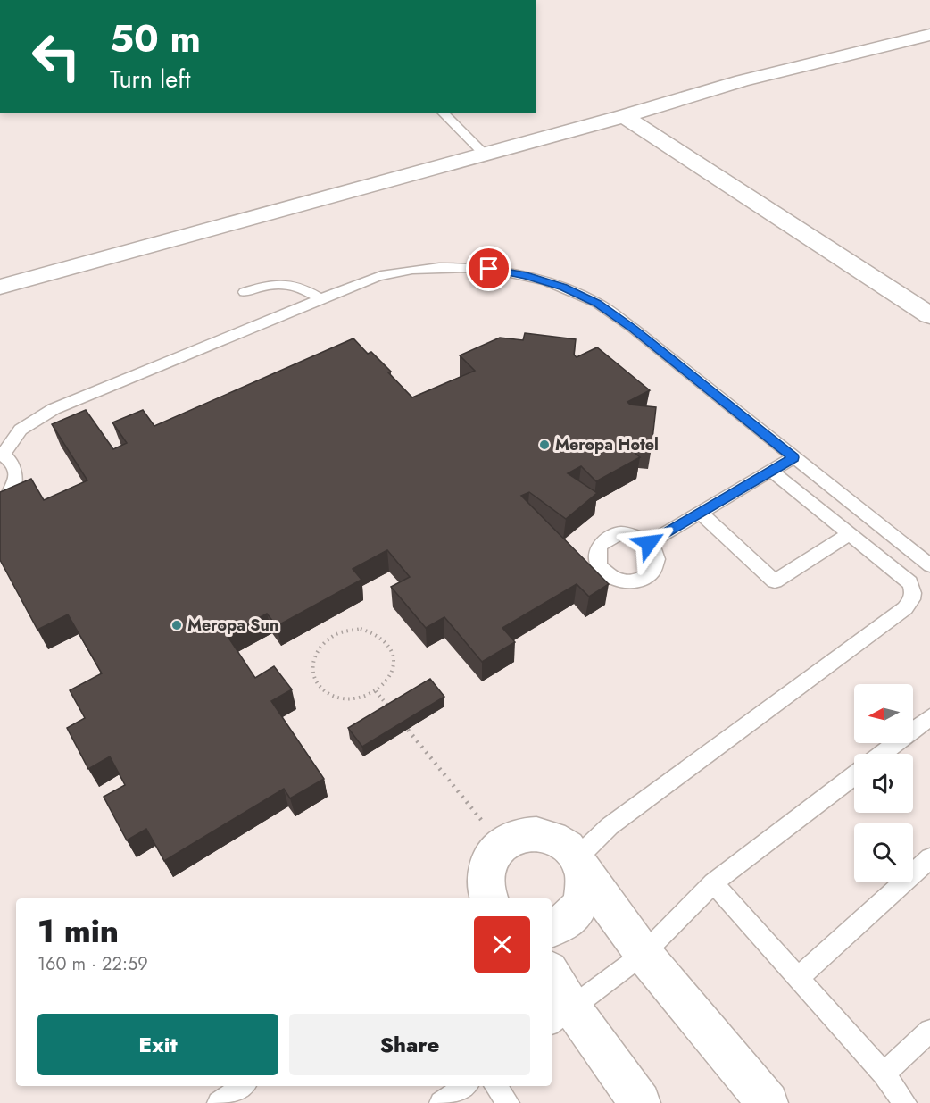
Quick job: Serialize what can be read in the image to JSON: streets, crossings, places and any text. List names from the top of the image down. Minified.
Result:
{"places":["Meropa Hotel","Meropa Sun"],"north":"left","page":{"turn":["50 m","Turn left"],"heading":["1 min","160 m · 22:59"],"buttons":["Exit","Share"]}}
